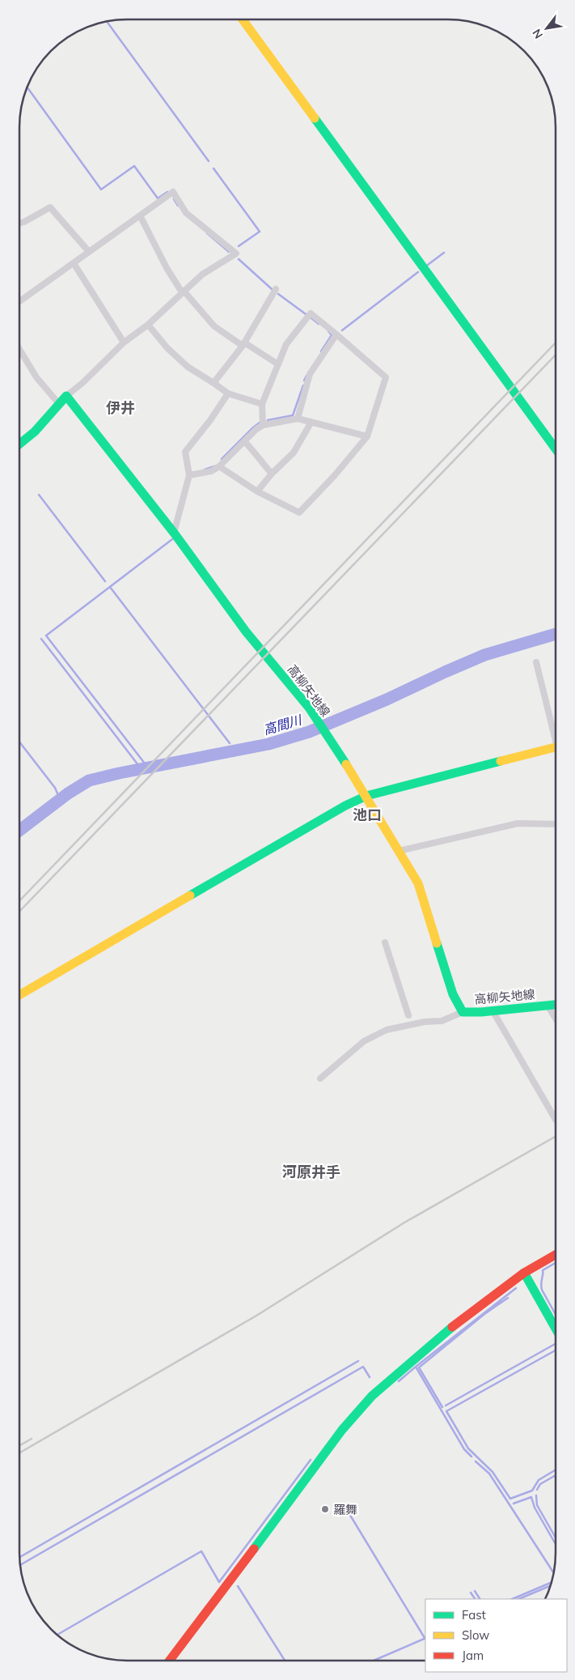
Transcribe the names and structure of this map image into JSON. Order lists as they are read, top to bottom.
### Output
{
  "streets": {
    "main road": ["高柳矢地線"]
  },
  "districts": ["伊井", "池口", "河原井手"],
  "water": ["高間川"],
  "places": ["羅舞"],
  "legend": ["Fast", "Slow", "Jam"],
  "north": "bottom left"
}
